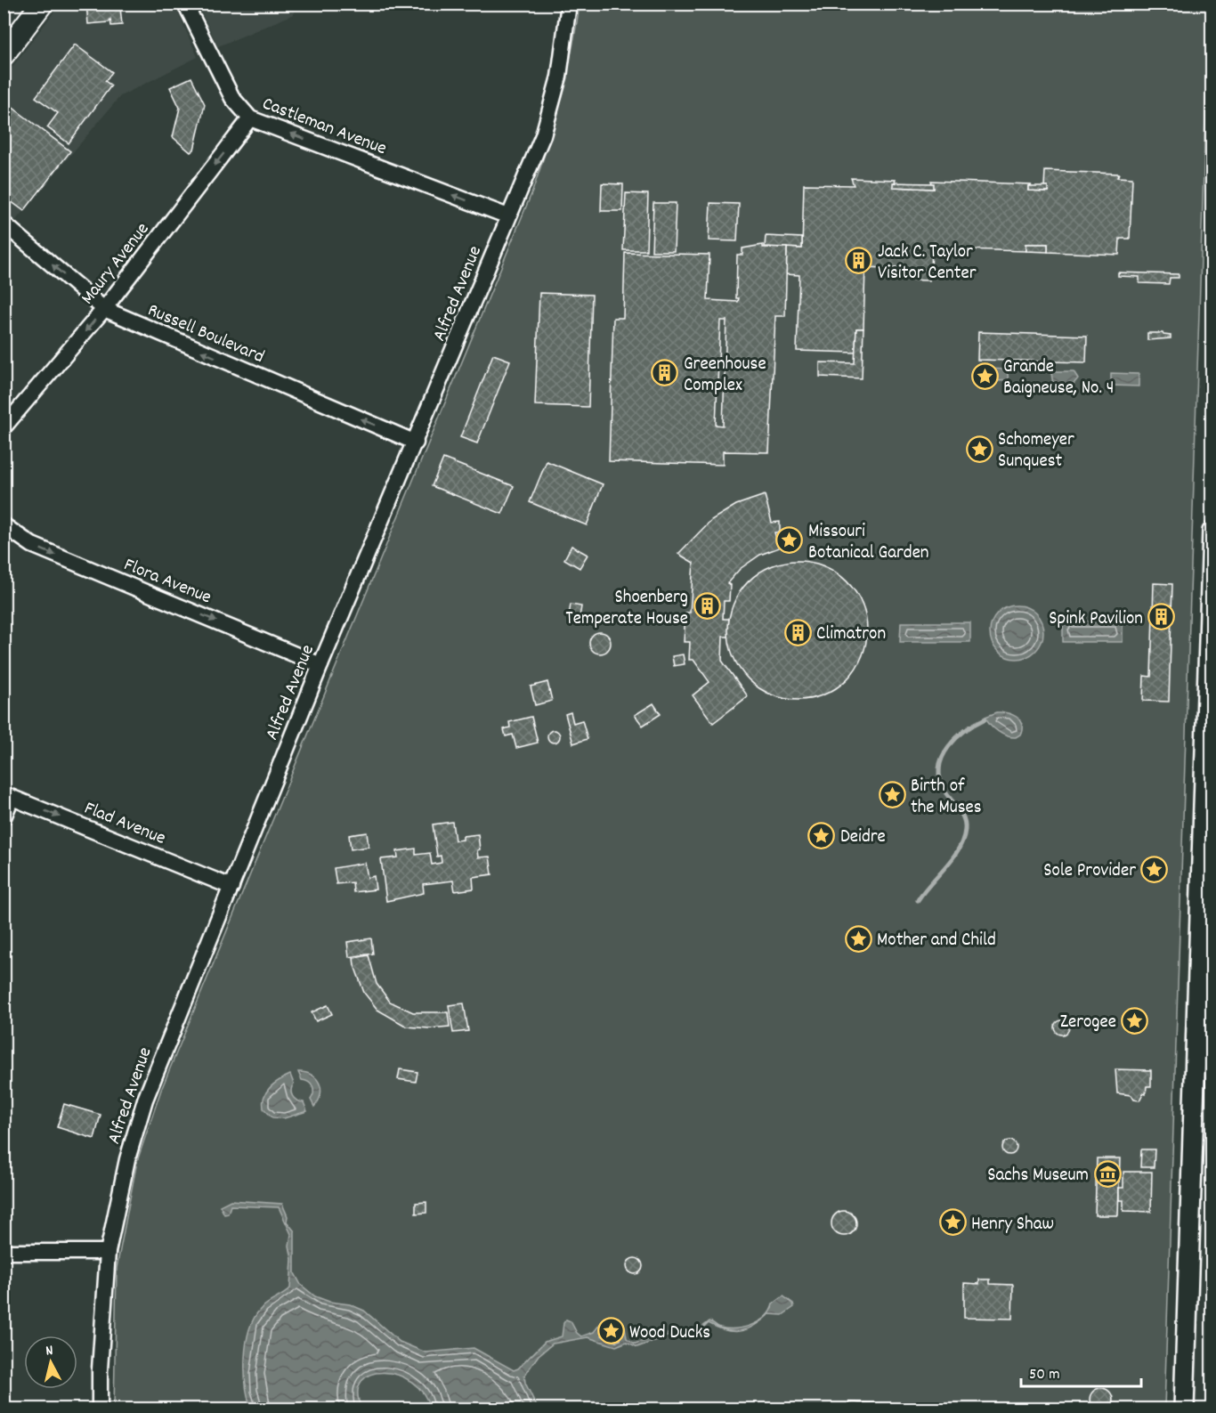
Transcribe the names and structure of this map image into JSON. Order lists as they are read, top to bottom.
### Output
{
  "streets": {
    "street": [
      "Castleman Avenue",
      "Maury Avenue",
      "Alfred Avenue",
      "Russell Boulevard",
      "Flora Avenue",
      "Flad Avenue"
    ]
  },
  "crossings": [
    ["Castleman Avenue", "Maury Avenue"],
    ["Castleman Avenue", "Alfred Avenue"],
    ["Maury Avenue", "Russell Boulevard"],
    ["Alfred Avenue", "Russell Boulevard"],
    ["Alfred Avenue", "Flora Avenue"],
    ["Alfred Avenue", "Flad Avenue"]
  ],
  "one_way": [
    "Castleman Avenue",
    "Maury Avenue",
    "Russell Boulevard",
    "Flora Avenue",
    "Flad Avenue"
  ],
  "places": {
    "building": [
      "Jack C. Taylor Visitor Center",
      "Greenhouse Complex",
      "Shoenberg Temperate House",
      "Spink Pavilion",
      "Climatron"
    ],
    "place": [
      "Grande Baigneuse, No. 4",
      "Schomeyer Sunquest",
      "Missouri Botanical Garden",
      "Birth of the Muses",
      "Deidre",
      "Sole Provider",
      "Mother and Child",
      "Zerogee",
      "Henry Shaw",
      "Wood Ducks"
    ],
    "museum": ["Sachs Museum"]
  },
  "scale_bar": "50 m",
  "north": "top"
}
